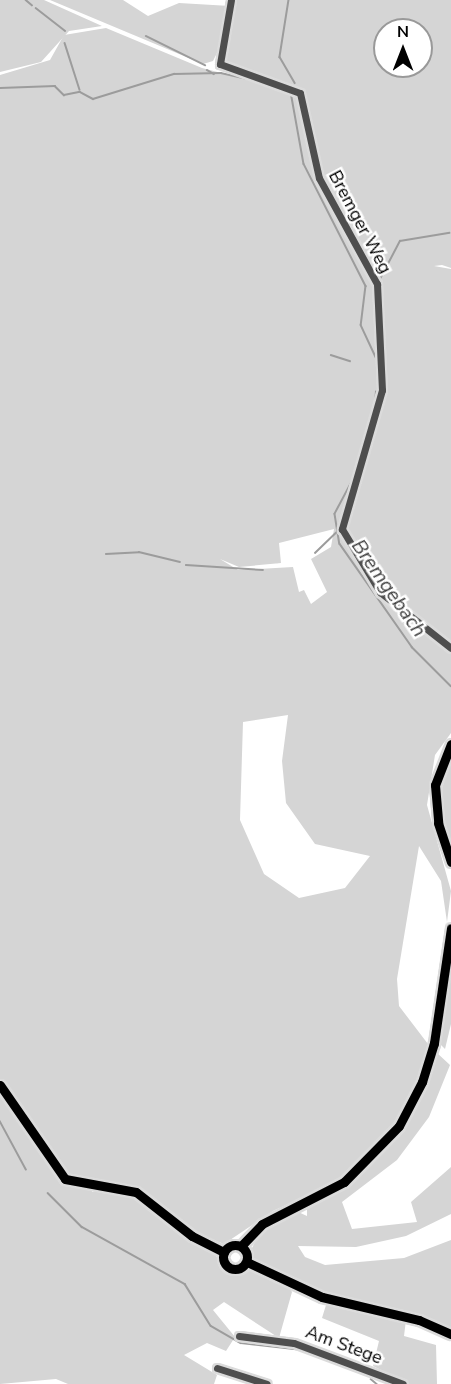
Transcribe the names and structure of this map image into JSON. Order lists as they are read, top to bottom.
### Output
{
  "streets": {
    "street": ["Bremger Weg", "Am Stege"]
  },
  "water": ["Bremgebach"],
  "north": "top"
}
